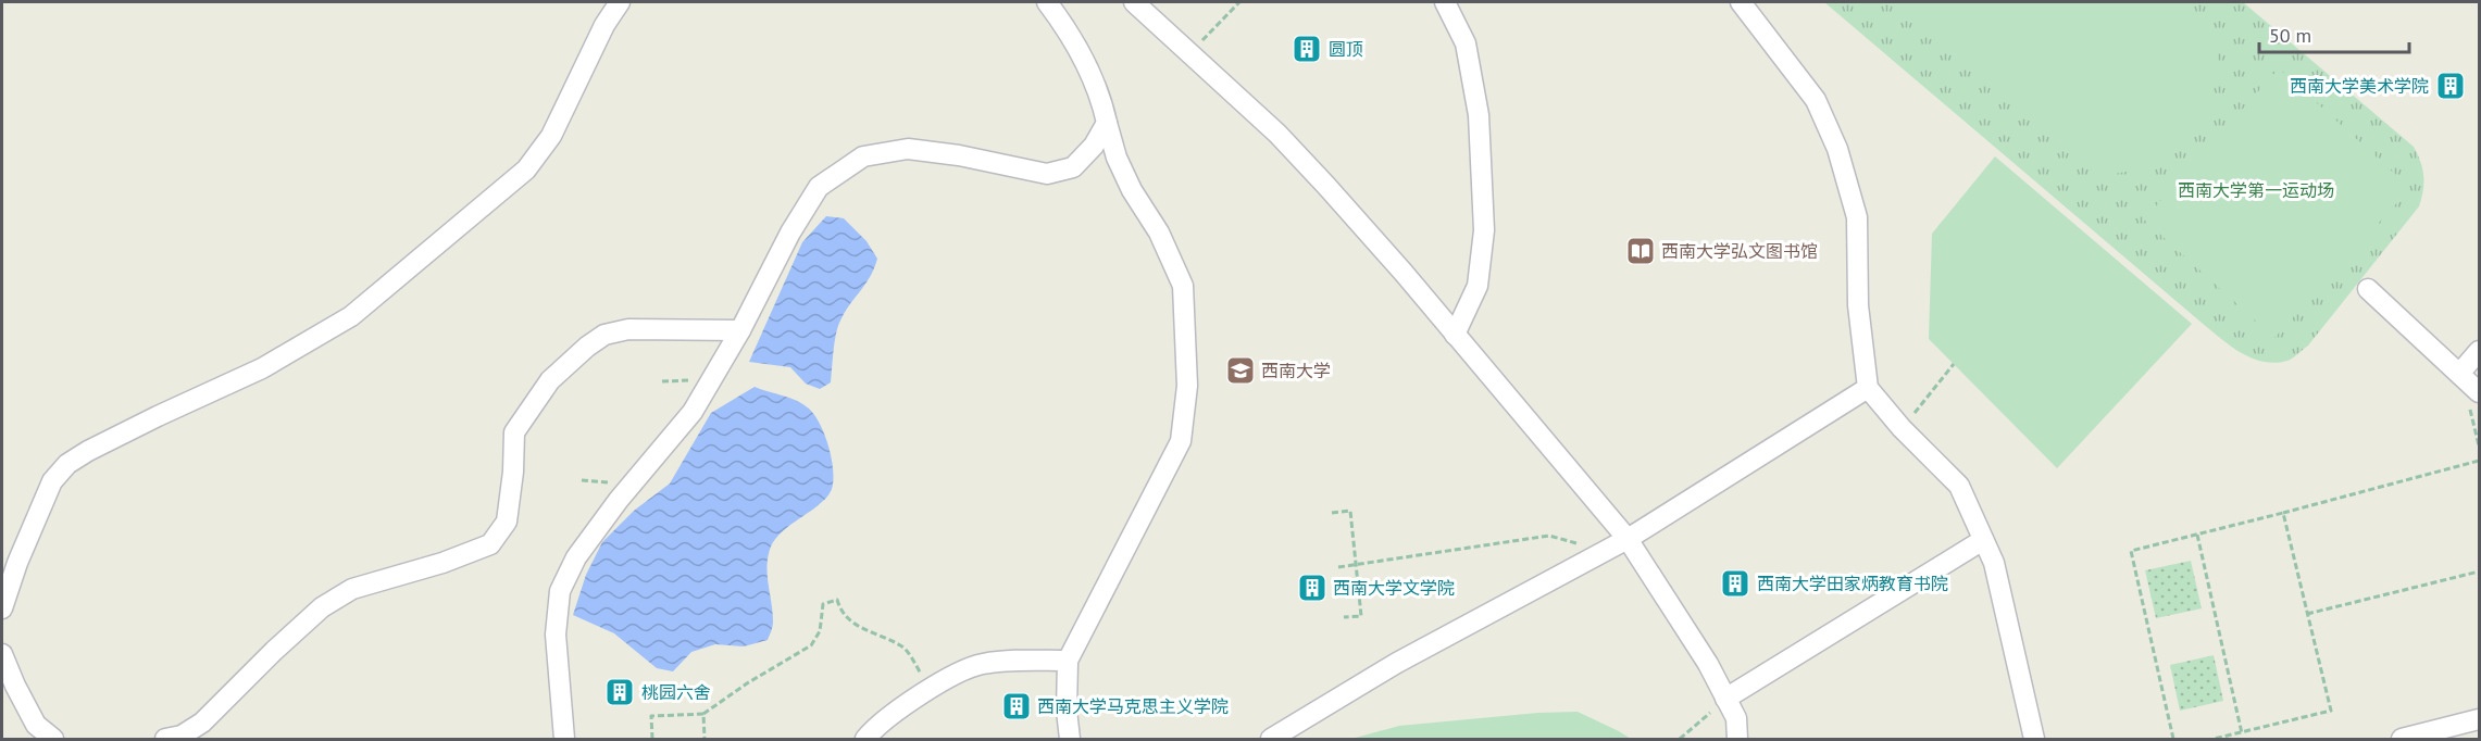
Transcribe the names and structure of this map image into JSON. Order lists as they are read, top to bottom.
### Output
{
  "parks": ["西南大学第一运动场"],
  "places": {
    "building": [
      "圆顶",
      "西南大学美术学院",
      "西南大学田家炳教育书院",
      "西南大学文学院",
      "桃园六舍",
      "西南大学马克思主义学院"
    ],
    "library": ["西南大学弘文图书馆"],
    "school or university": ["西南大学"]
  },
  "scale_bar": "50 m"
}
